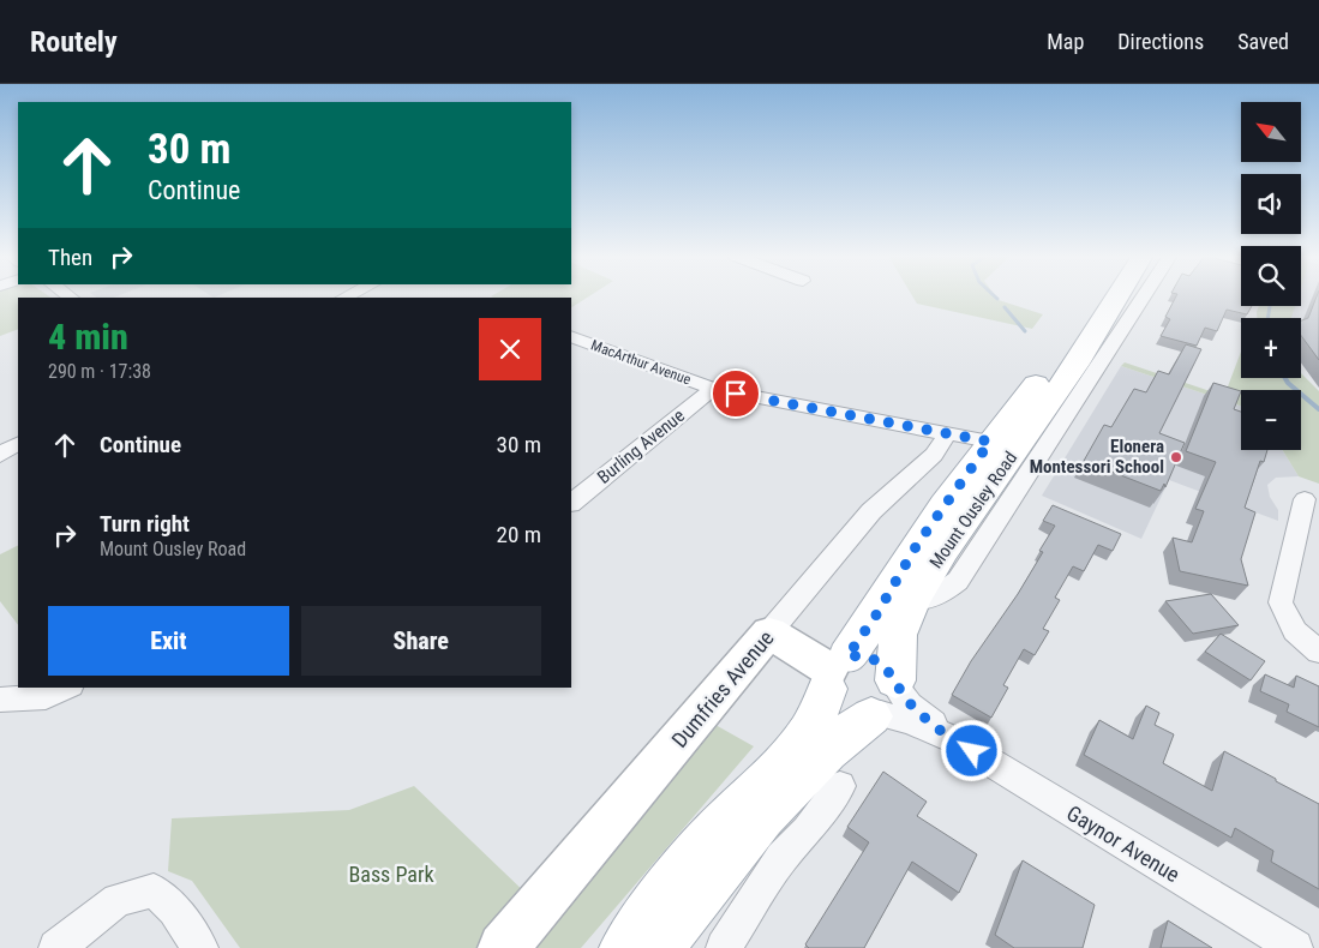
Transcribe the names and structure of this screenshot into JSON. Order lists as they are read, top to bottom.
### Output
{
  "streets": {
    "main road": ["Mount Ousley Road"],
    "street": [
      "MacArthur Avenue",
      "Burling Avenue",
      "Dumfries Avenue",
      "Gaynor Avenue"
    ]
  },
  "crossings": [
    ["MacArthur Avenue", "Burling Avenue"],
    ["MacArthur Avenue", "Mount Ousley Road"],
    ["MacArthur Avenue", "Dumfries Avenue"],
    ["Mount Ousley Road", "Gaynor Avenue"]
  ],
  "parks": ["Bass Park"],
  "places": ["Elonera Montessori School"],
  "north": "top left",
  "page": {
    "header": "Routely",
    "nav": ["Map", "Directions", "Saved"],
    "map_buttons": ["+", "−"],
    "turn": ["30 m", "Continue"],
    "then": "Then",
    "heading": ["4 min", "290 m · 17:38"],
    "list": [
      {
        "name": "Continue",
        "value": "30 m"
      },
      {
        "name": "Turn right",
        "note": "Mount Ousley Road",
        "value": "20 m"
      }
    ],
    "buttons": ["Exit", "Share"]
  }
}
